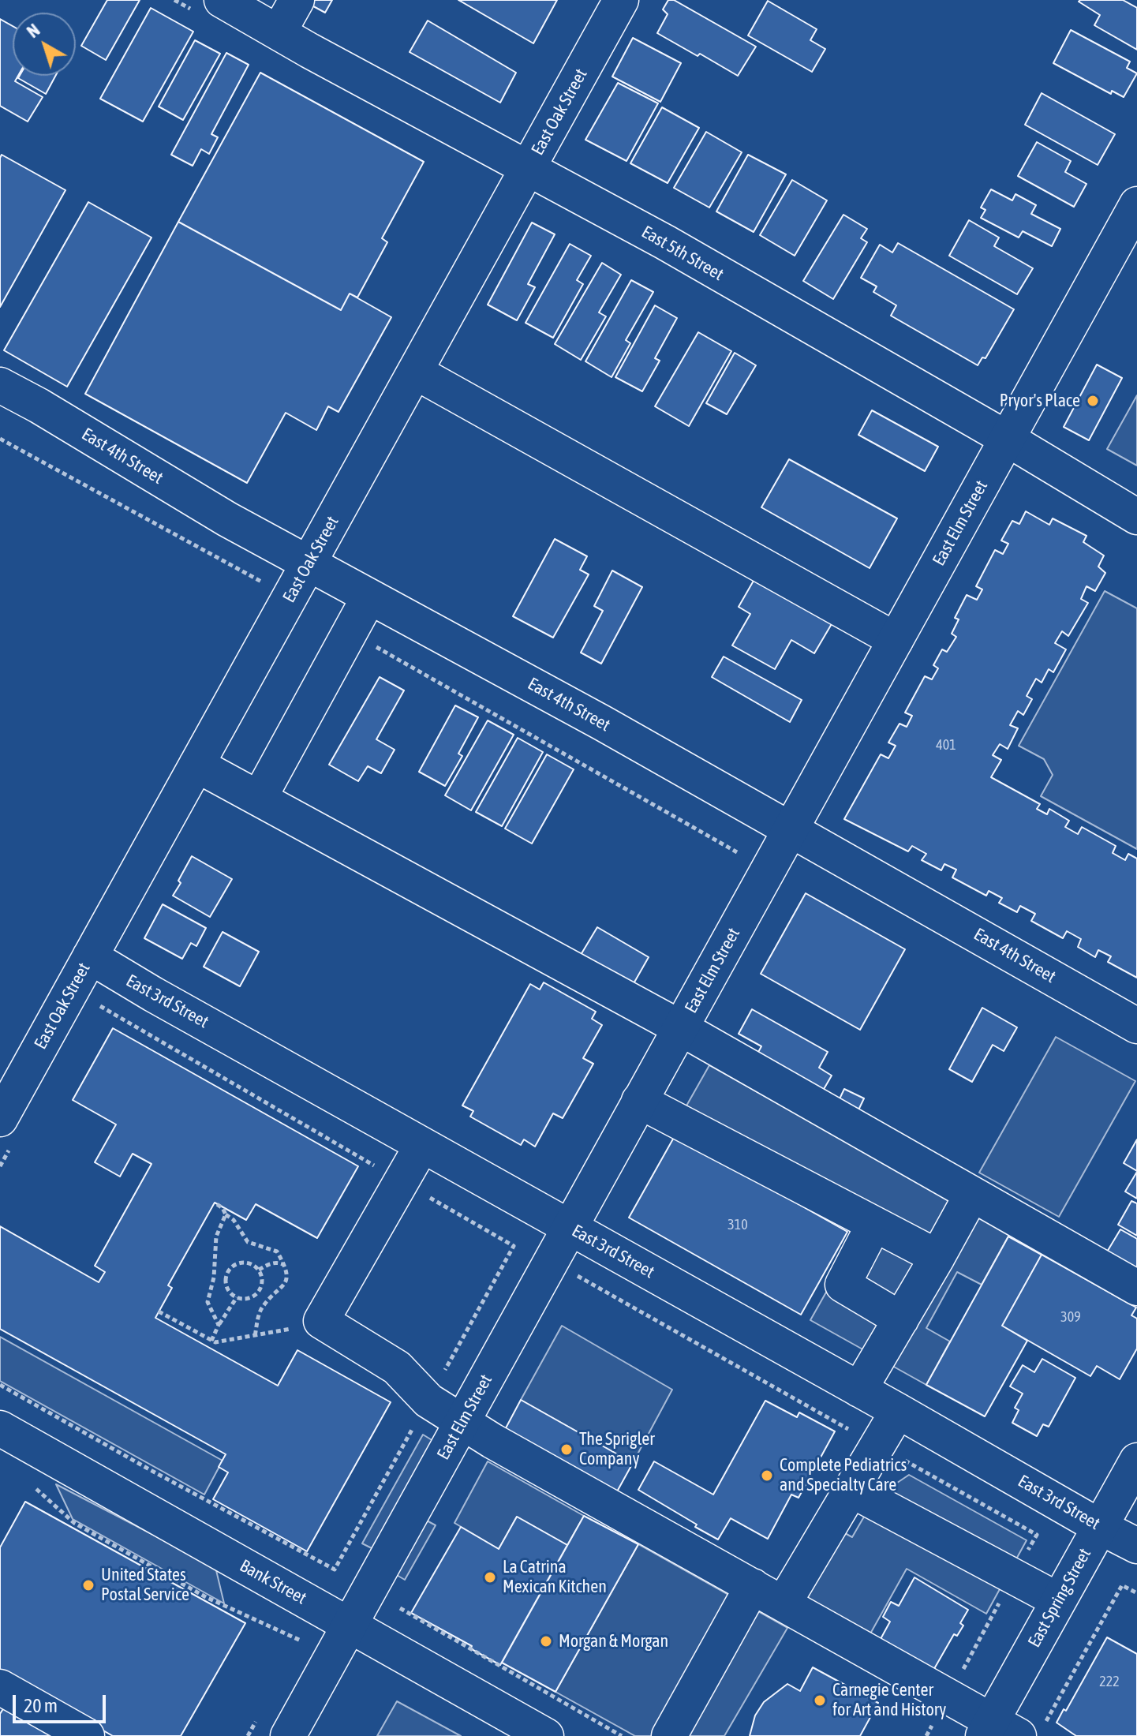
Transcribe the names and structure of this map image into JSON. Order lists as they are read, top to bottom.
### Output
{
  "streets": {
    "street": [
      "East Oak Street",
      "East 5th Street",
      "East 4th Street",
      "East Elm Street",
      "East 3rd Street",
      "Bank Street",
      "East Spring Street"
    ]
  },
  "crossings": [
    ["East Oak Street", "East 5th Street"],
    ["East Oak Street", "East 4th Street"],
    ["East Oak Street", "East 3rd Street"],
    ["East 5th Street", "East Elm Street"],
    ["East 4th Street", "East Elm Street"],
    ["East Elm Street", "East 3rd Street"],
    ["East Elm Street", "Bank Street"],
    ["East 3rd Street", "East Spring Street"]
  ],
  "places": [
    "Pryor's Place",
    "The Sprigler Company",
    "Complete Pediatrics and Specialty Care",
    "La Catrina Mexican Kitchen",
    "United States Postal Service",
    "Morgan & Morgan",
    "Carnegie Center for Art and History"
  ],
  "house_numbers": [
    "401",
    "310",
    "309",
    "222"
  ],
  "scale_bar": "20 m",
  "north": "top left"
}
